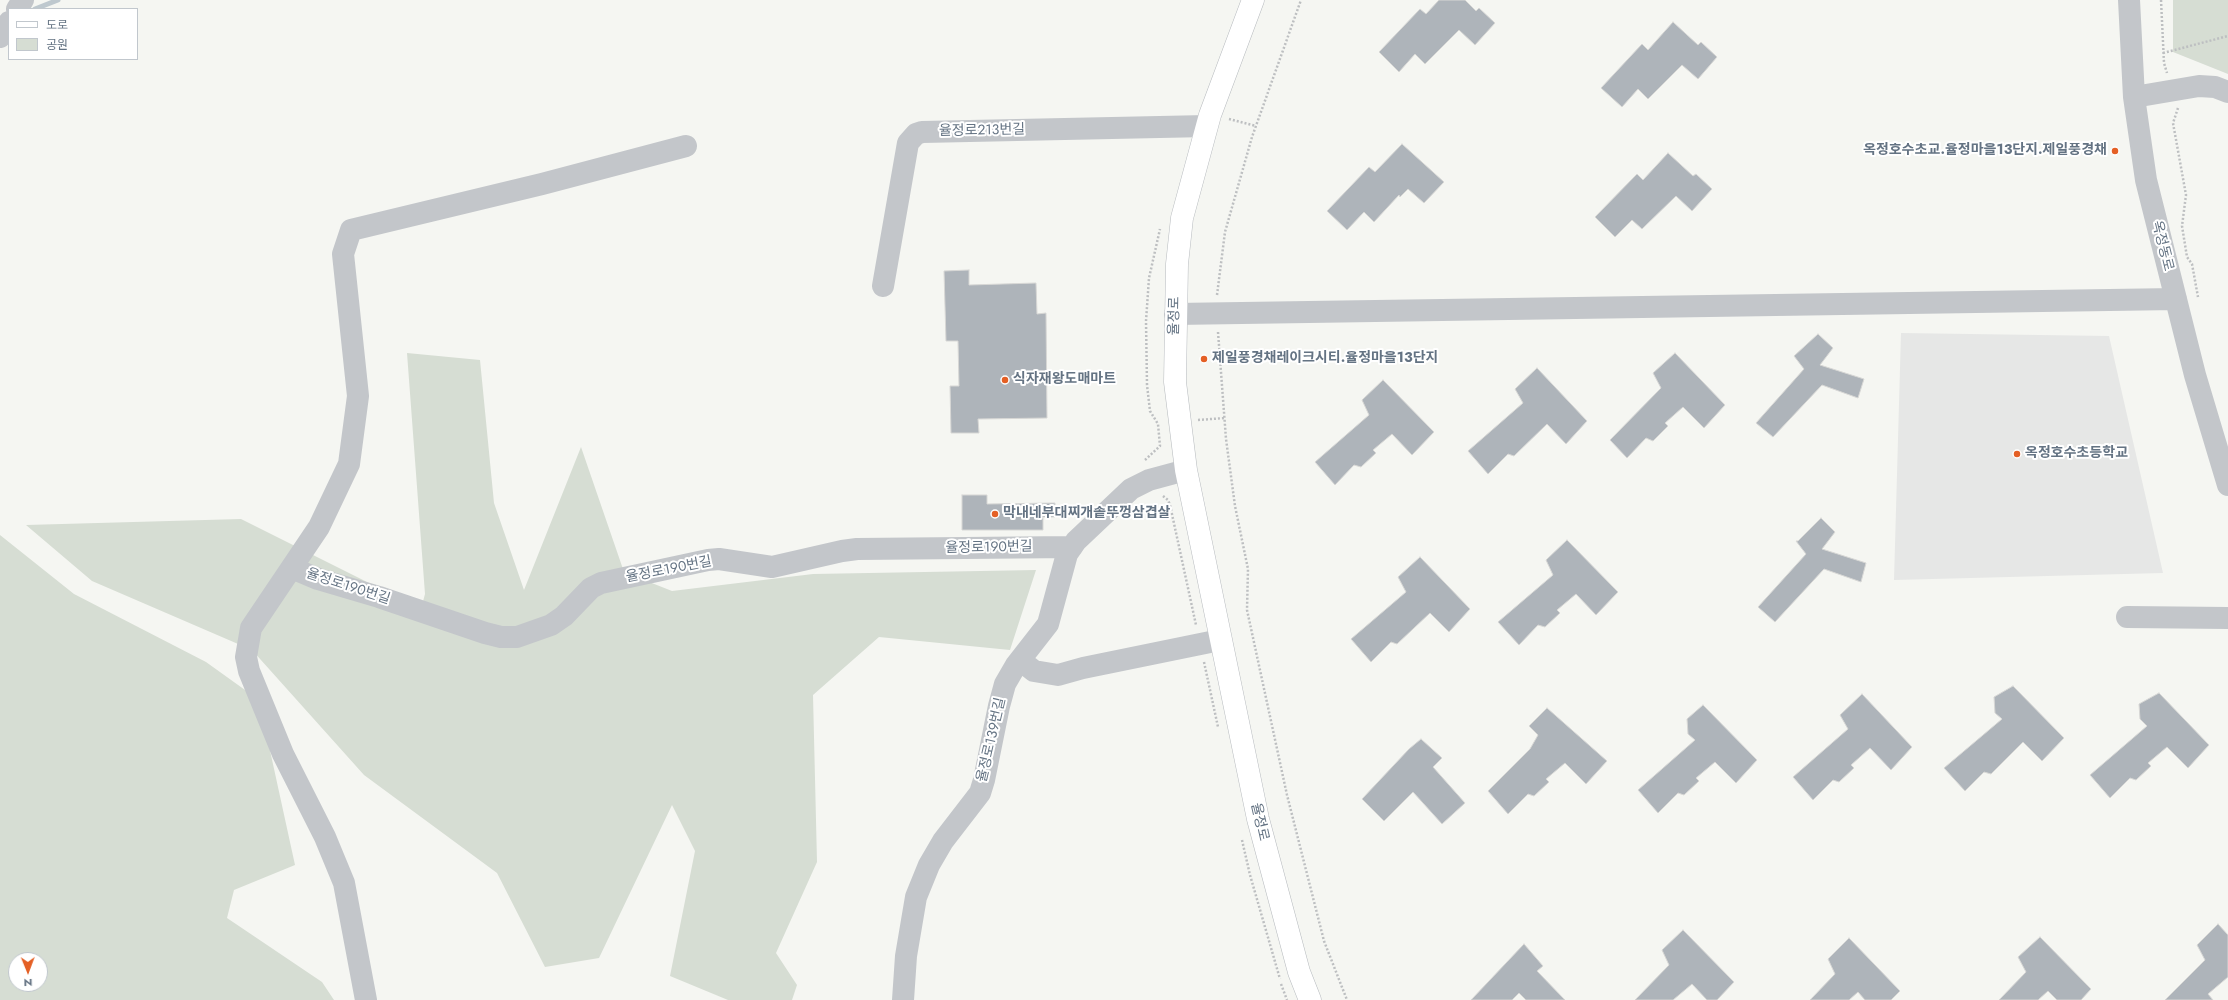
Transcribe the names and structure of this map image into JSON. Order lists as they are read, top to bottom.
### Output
{
  "streets": {
    "main road": ["율정로"],
    "street": [
      "율정로213번길",
      "옥정동로",
      "율정로190번길",
      "율정로139번길"
    ]
  },
  "crossings": [
    ["율정로213번길", "율정로"],
    ["율정로", "율정로139번길"],
    ["율정로190번길", "율정로139번길"]
  ],
  "places": [
    "옥정호수초교.율정마을13단지.제일풍경채",
    "제일풍경채레이크시티.율정마을13단지",
    "식자재왕도매마트",
    "옥정호수초등학교",
    "막내네부대찌개솥뚜껑삼겹살"
  ],
  "legend": ["도로", "공원"],
  "north": "bottom"
}
